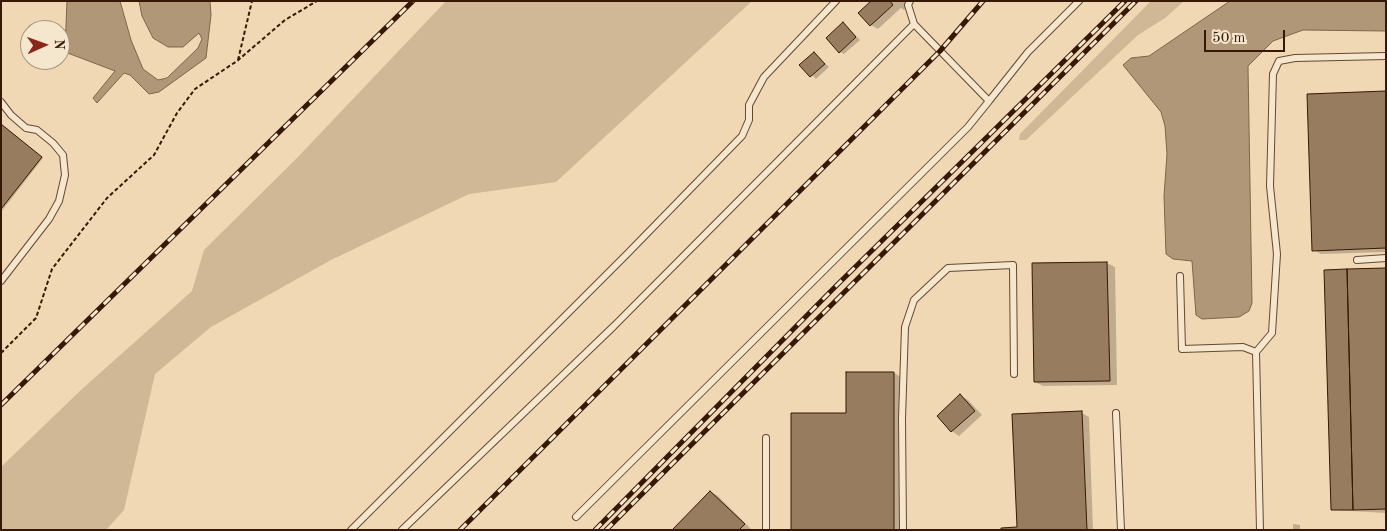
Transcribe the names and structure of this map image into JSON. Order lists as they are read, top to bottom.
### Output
{
  "scale_bar": "50 m",
  "north": "right"
}
